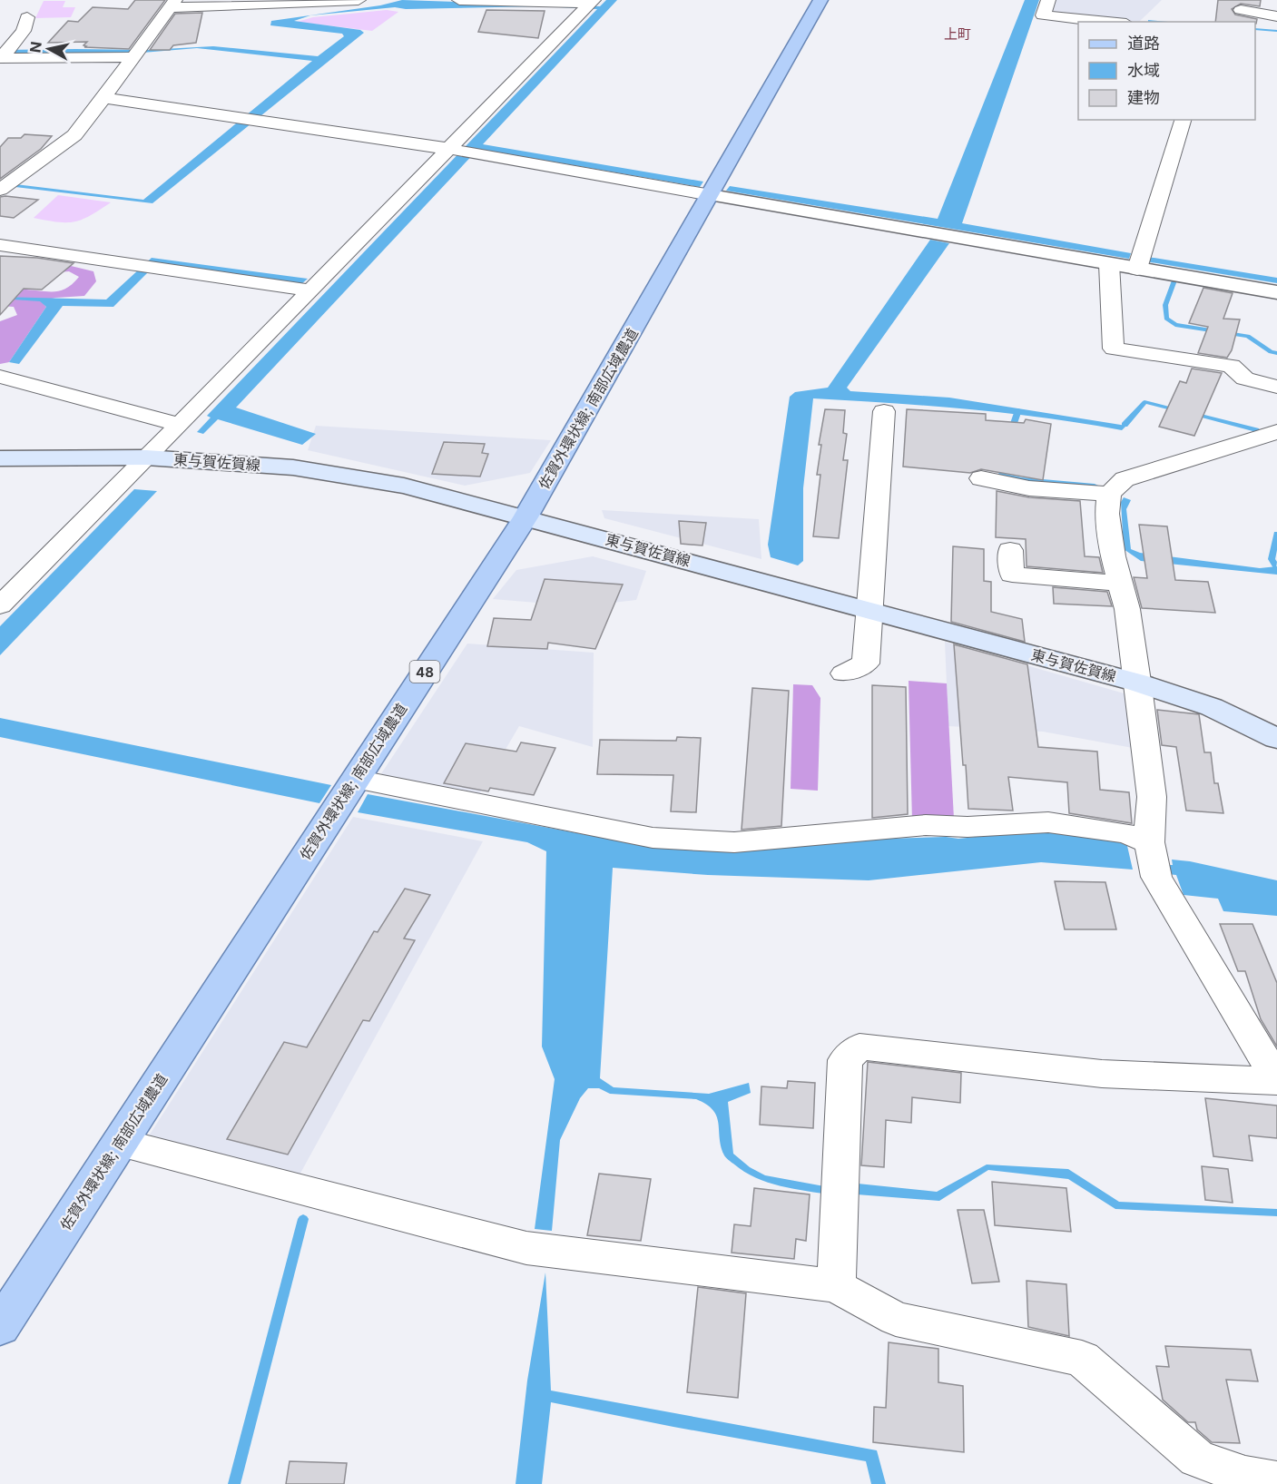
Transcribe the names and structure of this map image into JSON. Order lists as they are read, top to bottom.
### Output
{
  "streets": {
    "main road": ["佐賀外環状線; 南部広域農道", "東与賀佐賀線", "48"]
  },
  "crossings": [
    ["佐賀外環状線; 南部広域農道", "東与賀佐賀線"]
  ],
  "districts": ["上町"],
  "legend": ["道路", "水域", "建物"],
  "north": "left"
}
